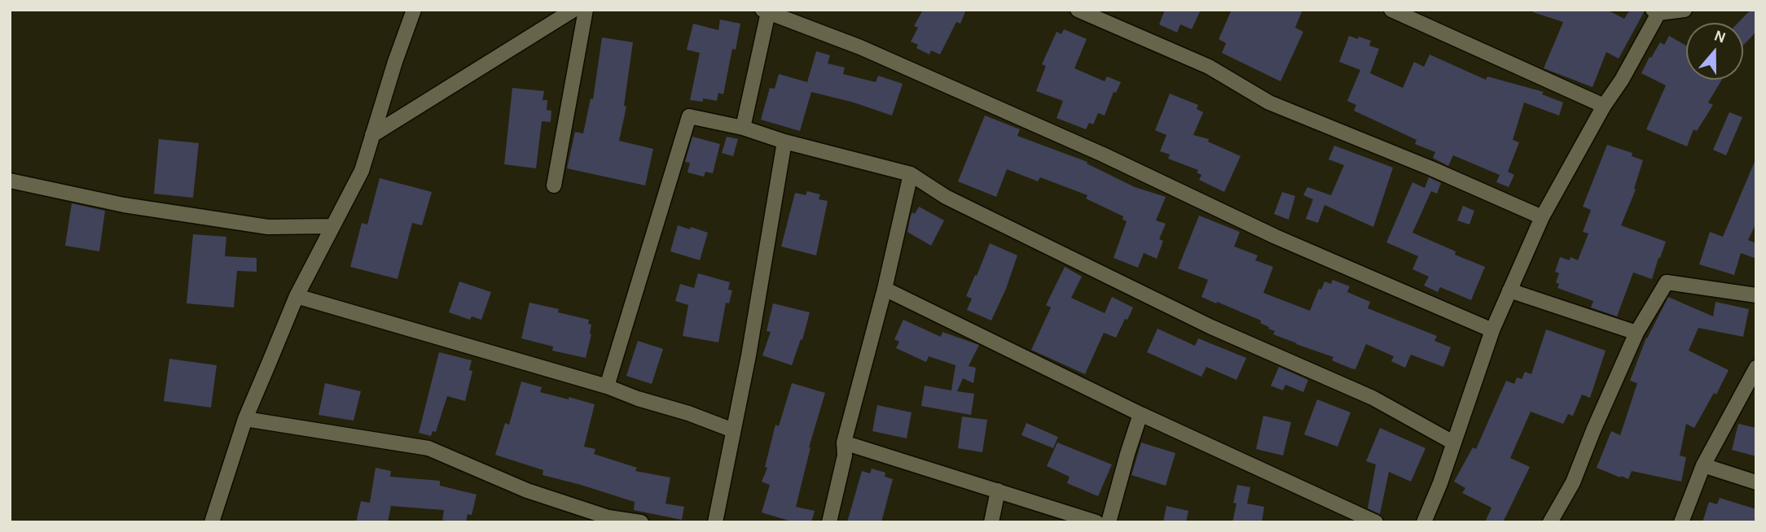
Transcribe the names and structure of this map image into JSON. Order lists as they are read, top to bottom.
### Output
{
  "north": "top"
}
